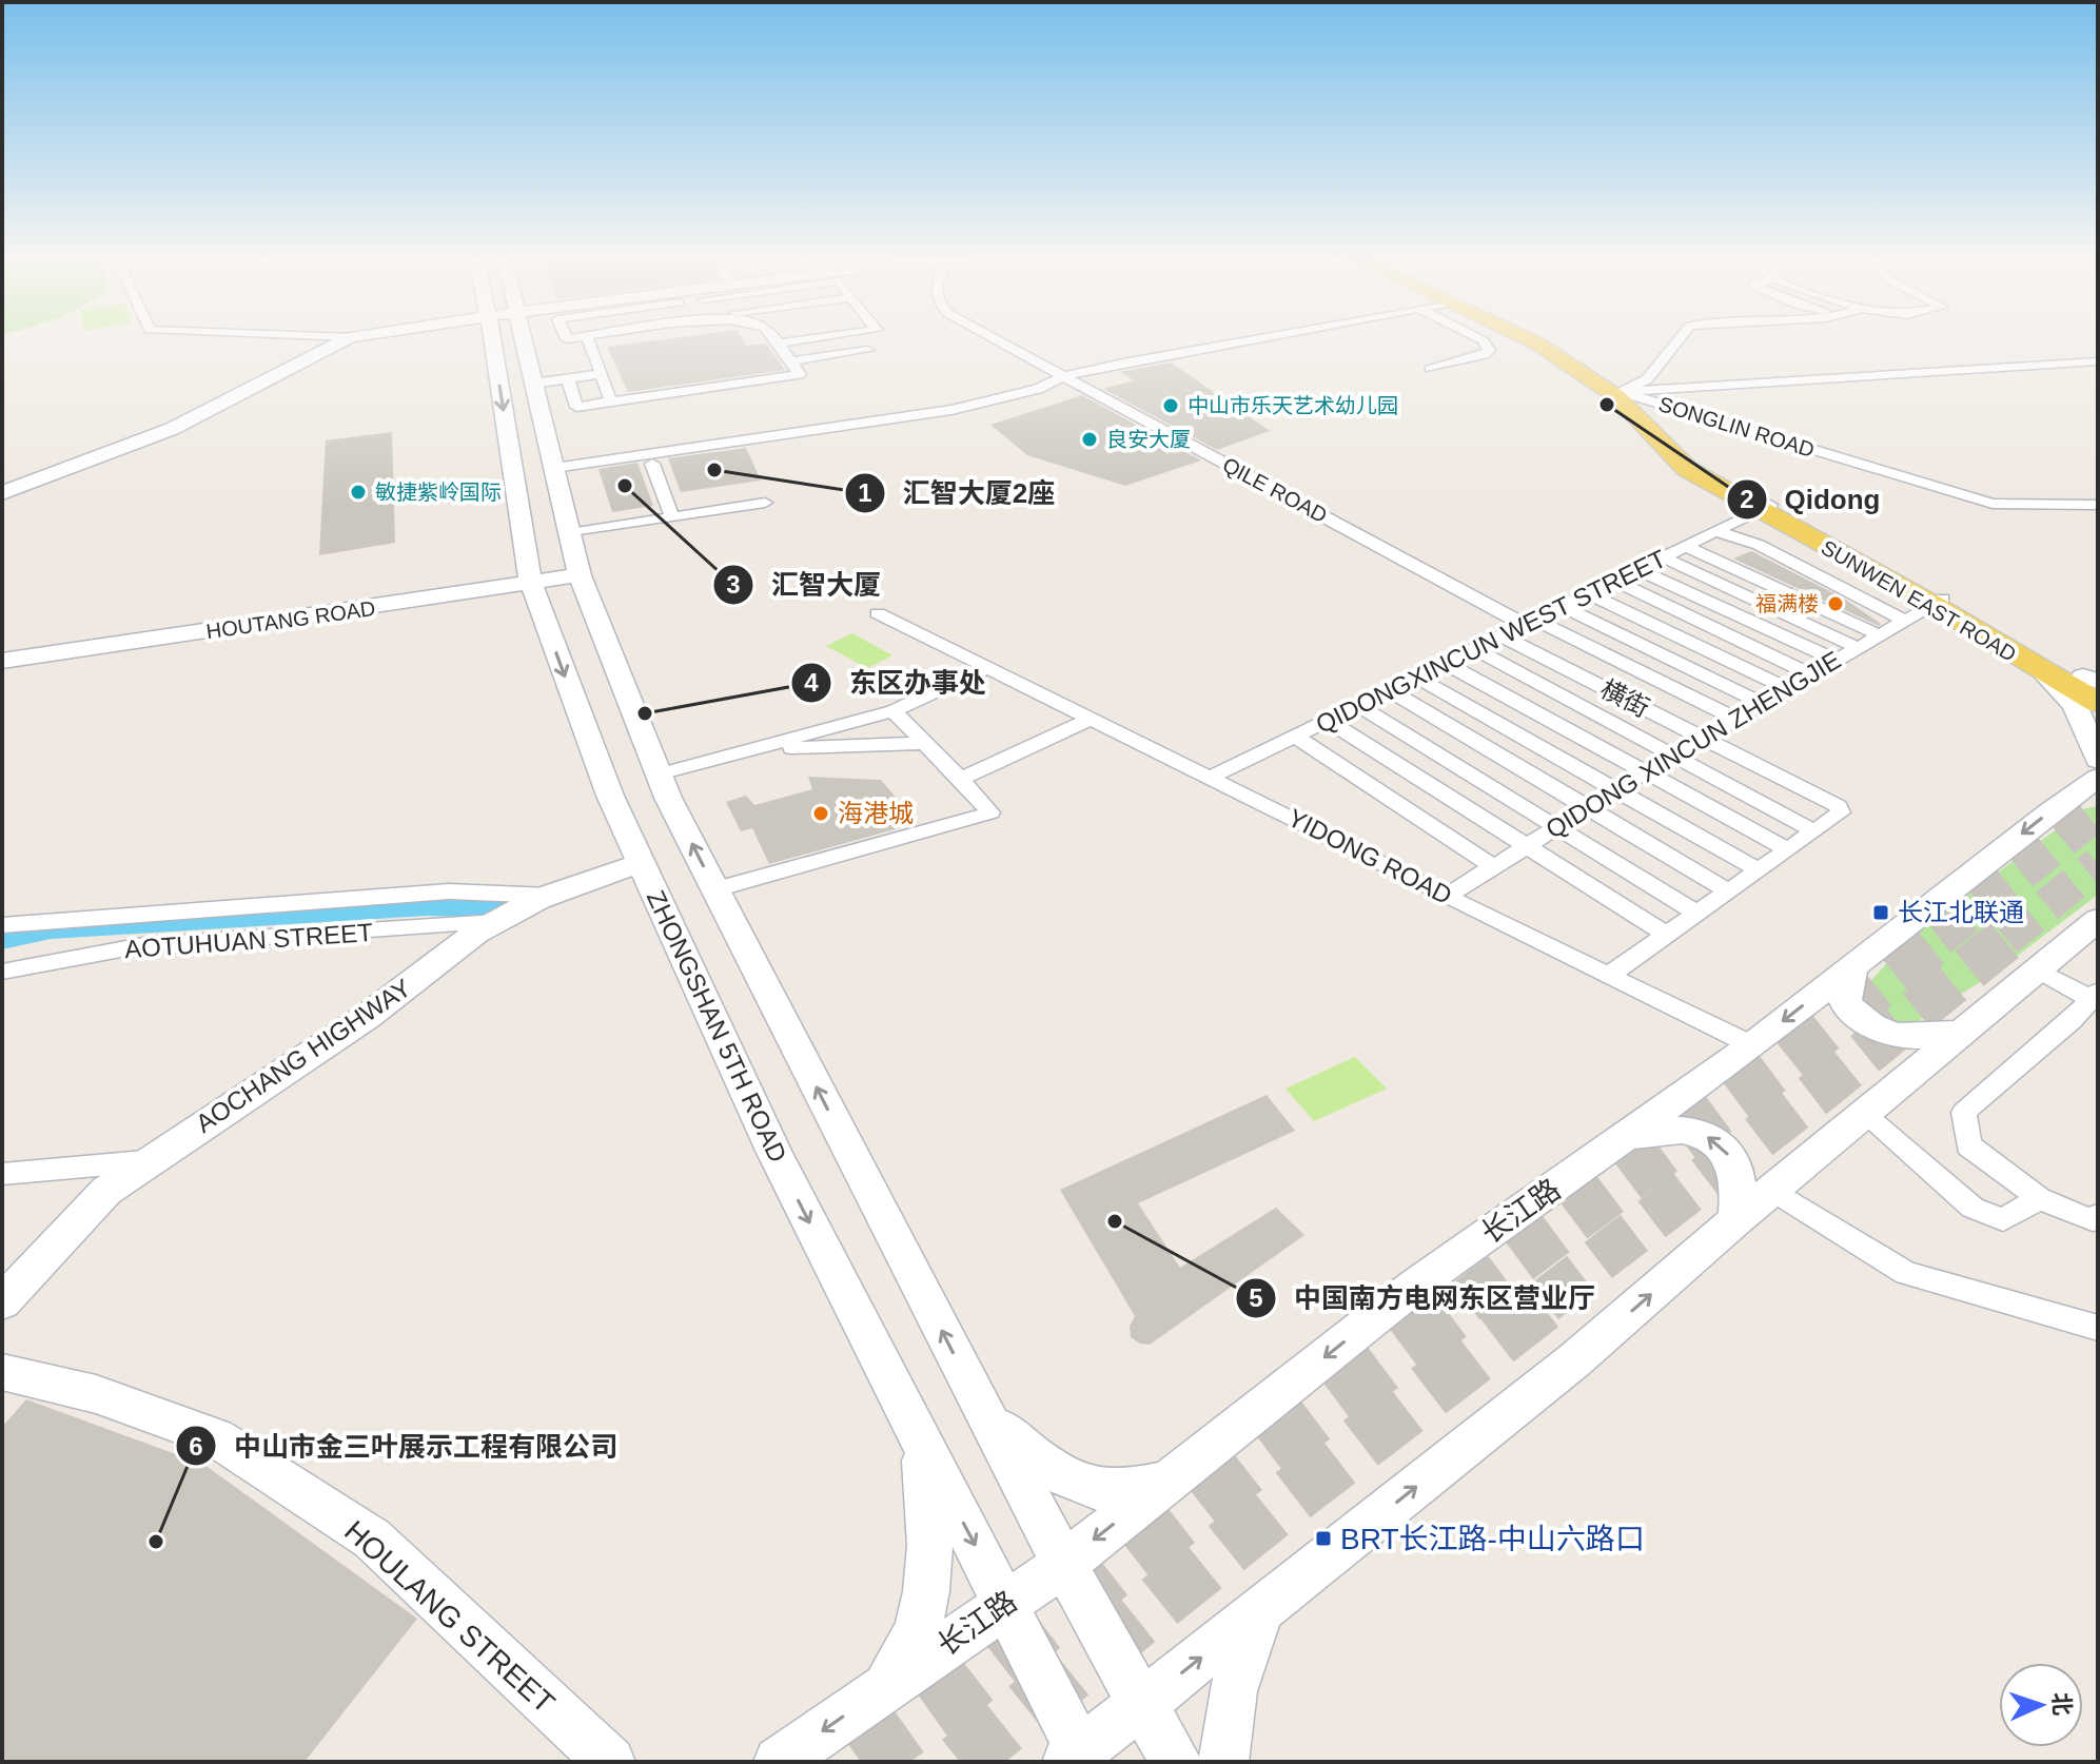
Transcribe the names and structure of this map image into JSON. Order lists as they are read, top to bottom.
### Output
{
  "streets": {
    "main road": [
      "SUNWEN EAST ROAD",
      "HOUTANG ROAD",
      "ZHONGSHAN 5TH ROAD",
      "AOCHANG HIGHWAY",
      "长江路",
      "HOULANG STREET"
    ],
    "street": [
      "SONGLIN ROAD",
      "QILE ROAD",
      "QIDONGXINCUN WEST STREET",
      "横街",
      "QIDONG XINCUN ZHENGJIE",
      "YIDONG ROAD",
      "AOTUHUAN STREET"
    ]
  },
  "crossings": [
    ["SONGLIN ROAD", "SUNWEN EAST ROAD"],
    ["QILE ROAD", "QIDONGXINCUN WEST STREET"],
    ["QILE ROAD", "QIDONG XINCUN ZHENGJIE"],
    ["SUNWEN EAST ROAD", "QIDONGXINCUN WEST STREET"],
    ["SUNWEN EAST ROAD", "QIDONG XINCUN ZHENGJIE"],
    ["HOUTANG ROAD", "ZHONGSHAN 5TH ROAD"],
    ["QIDONGXINCUN WEST STREET", "横街"],
    ["QIDONGXINCUN WEST STREET", "YIDONG ROAD"],
    ["横街", "QIDONG XINCUN ZHENGJIE"],
    ["QIDONG XINCUN ZHENGJIE", "YIDONG ROAD"],
    ["YIDONG ROAD", "长江路"],
    ["AOTUHUAN STREET", "AOCHANG HIGHWAY"],
    ["ZHONGSHAN 5TH ROAD", "AOCHANG HIGHWAY"],
    ["ZHONGSHAN 5TH ROAD", "长江路"]
  ],
  "places": {
    "other": [
      "Qidong",
      "中山市乐天艺术幼儿园",
      "良安大厦",
      "汇智大厦2座",
      "汇智大厦",
      "敏捷紫岭国际",
      "福满楼",
      "东区办事处",
      "海港城",
      "中国南方电网东区营业厅",
      "中山市金三叶展示工程有限公司"
    ],
    "transit": ["长江北联通", "BRT长江路-中山六路口"]
  },
  "north": "right"
}
